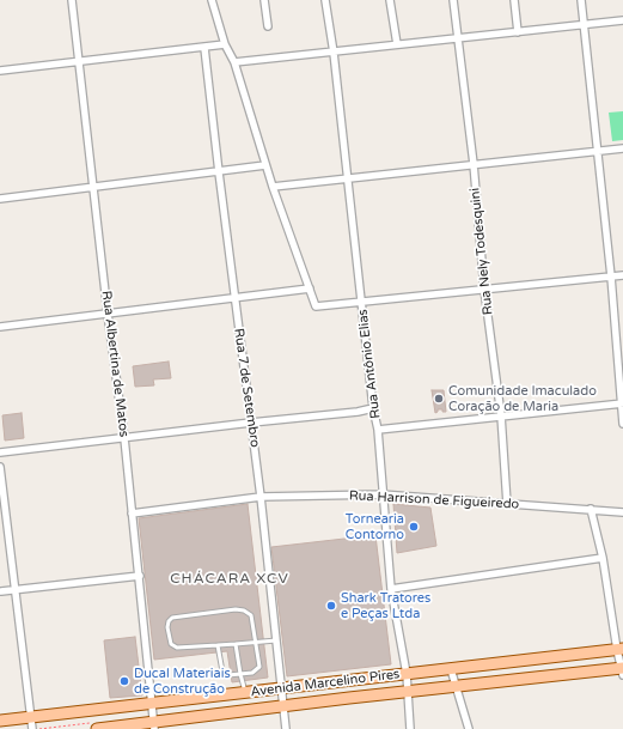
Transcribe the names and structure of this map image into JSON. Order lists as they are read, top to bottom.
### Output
{
  "streets": {
    "main road": ["Avenida Marcelino Pires"],
    "street": [
      "Rua Nely Todesquini",
      "Rua Albertina de Matos",
      "Rua Antônio Elias",
      "Rua 7 de Setembro",
      "Rua Harrison de Figueiredo"
    ]
  },
  "crossings": [
    ["Rua Nely Todesquini", "Rua Harrison de Figueiredo"],
    ["Rua Albertina de Matos", "Rua Harrison de Figueiredo"],
    ["Rua Albertina de Matos", "Avenida Marcelino Pires"],
    ["Rua Antônio Elias", "Rua Harrison de Figueiredo"],
    ["Rua Antônio Elias", "Avenida Marcelino Pires"],
    ["Rua 7 de Setembro", "Rua Harrison de Figueiredo"],
    ["Rua 7 de Setembro", "Avenida Marcelino Pires"]
  ],
  "districts": ["CHÁCARA XCV"],
  "places": [
    "Comunidade Imaculado Coração de Maria",
    "Tornearia Contorno",
    "Shark Tratores e Peças Ltda",
    "Ducal Materiais de Construção"
  ]
}
